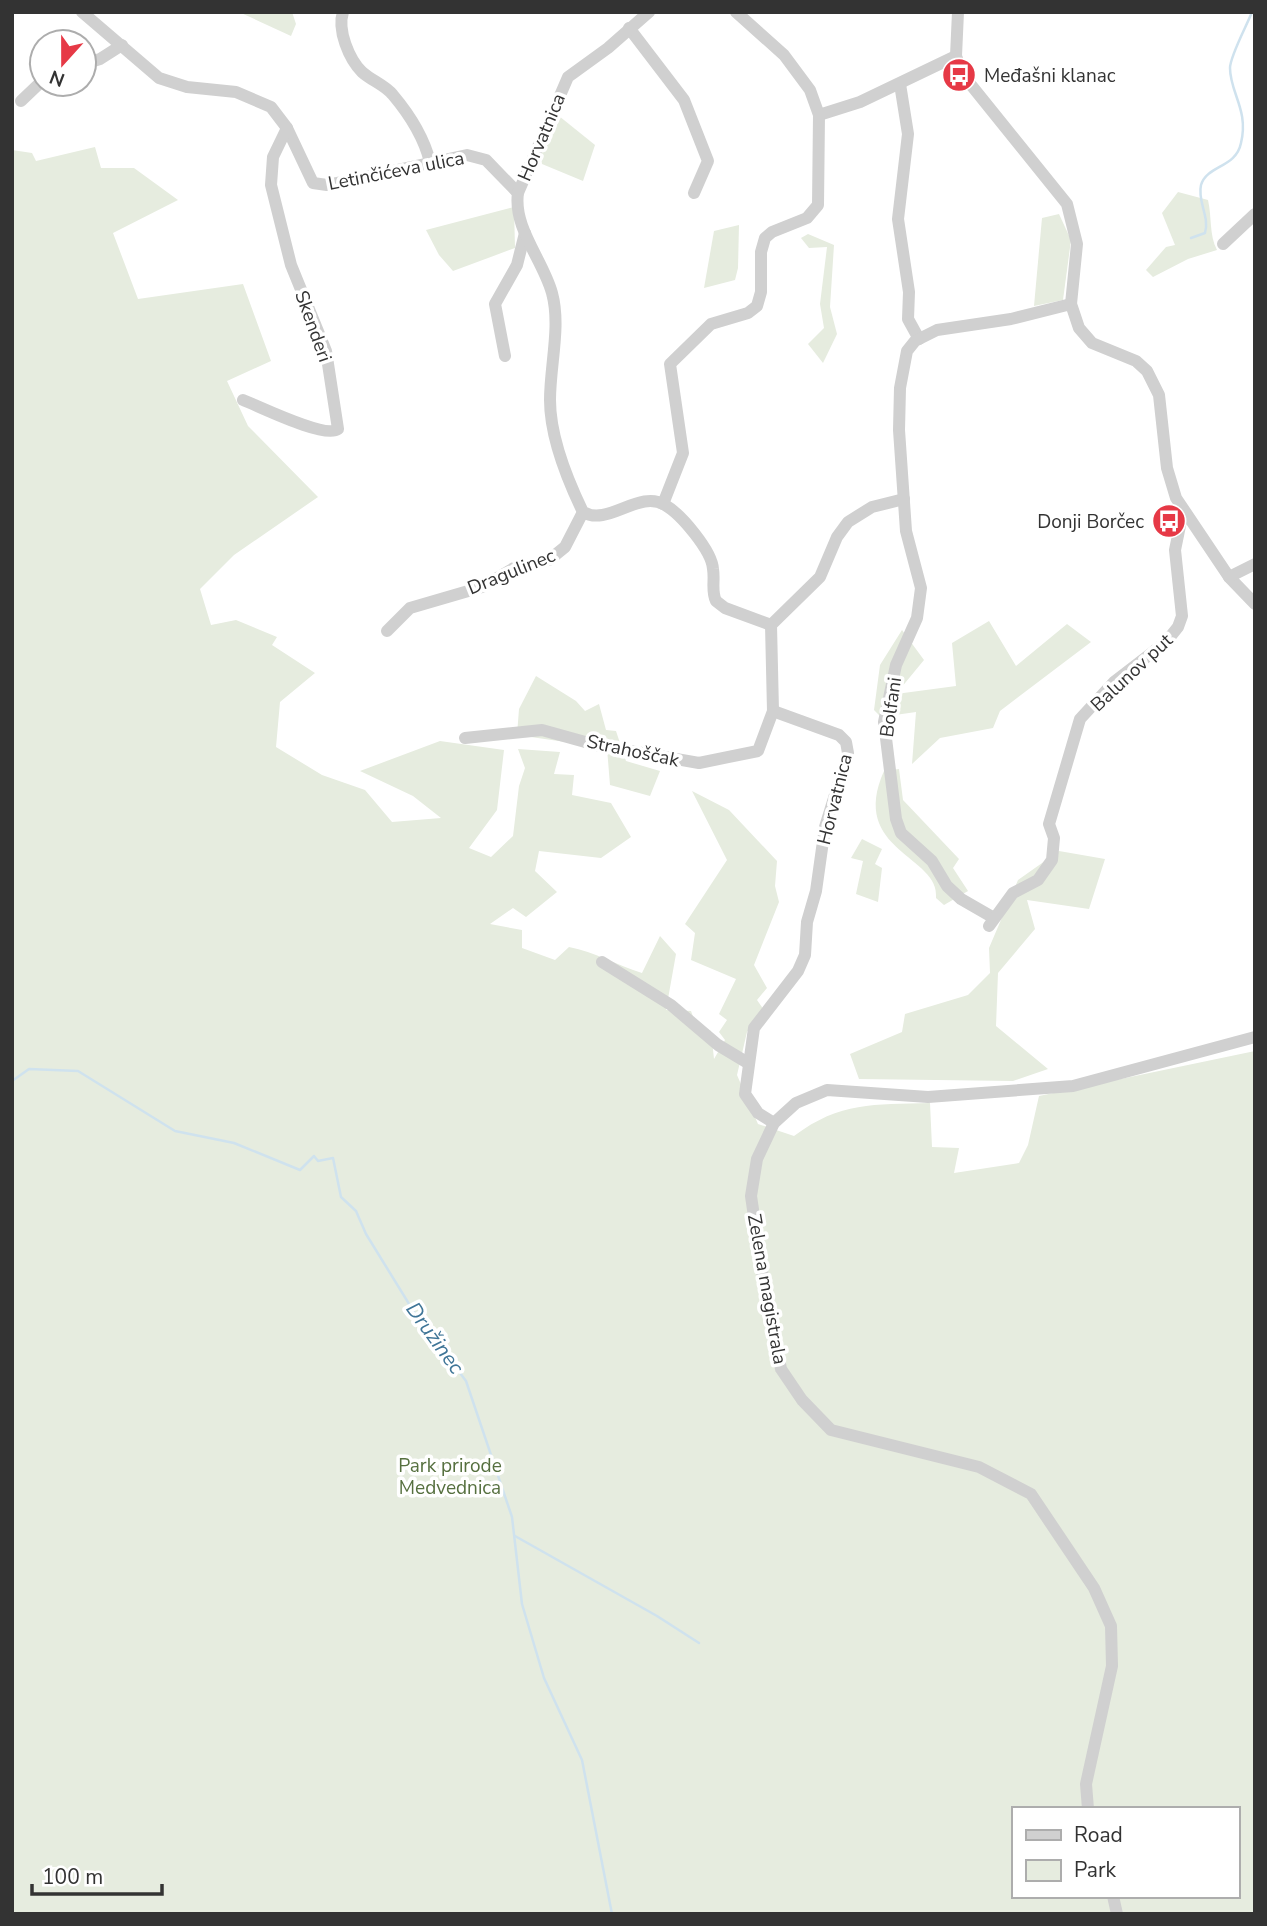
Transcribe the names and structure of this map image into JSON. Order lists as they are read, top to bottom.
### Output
{
  "streets": {
    "street": [
      "Horvatnica",
      "Letinčićeva ulica",
      "Skenderi",
      "Dragulinec",
      "Balunov put",
      "Bolfani",
      "Strahoščak",
      "Zelena magistrala"
    ]
  },
  "crossings": [
    ["Horvatnica", "Letinčićeva ulica"],
    ["Horvatnica", "Dragulinec"],
    ["Horvatnica", "Strahoščak"],
    ["Horvatnica", "Zelena magistrala"],
    ["Letinčićeva ulica", "Skenderi"],
    ["Balunov put", "Bolfani"]
  ],
  "water": ["Družinec"],
  "parks": ["Park prirode Medvednica"],
  "places": {
    "bus stop": ["Međašni klanac", "Donji Borčec"]
  },
  "legend": ["Road", "Park"],
  "scale_bar": "100 m",
  "north": "bottom"
}
